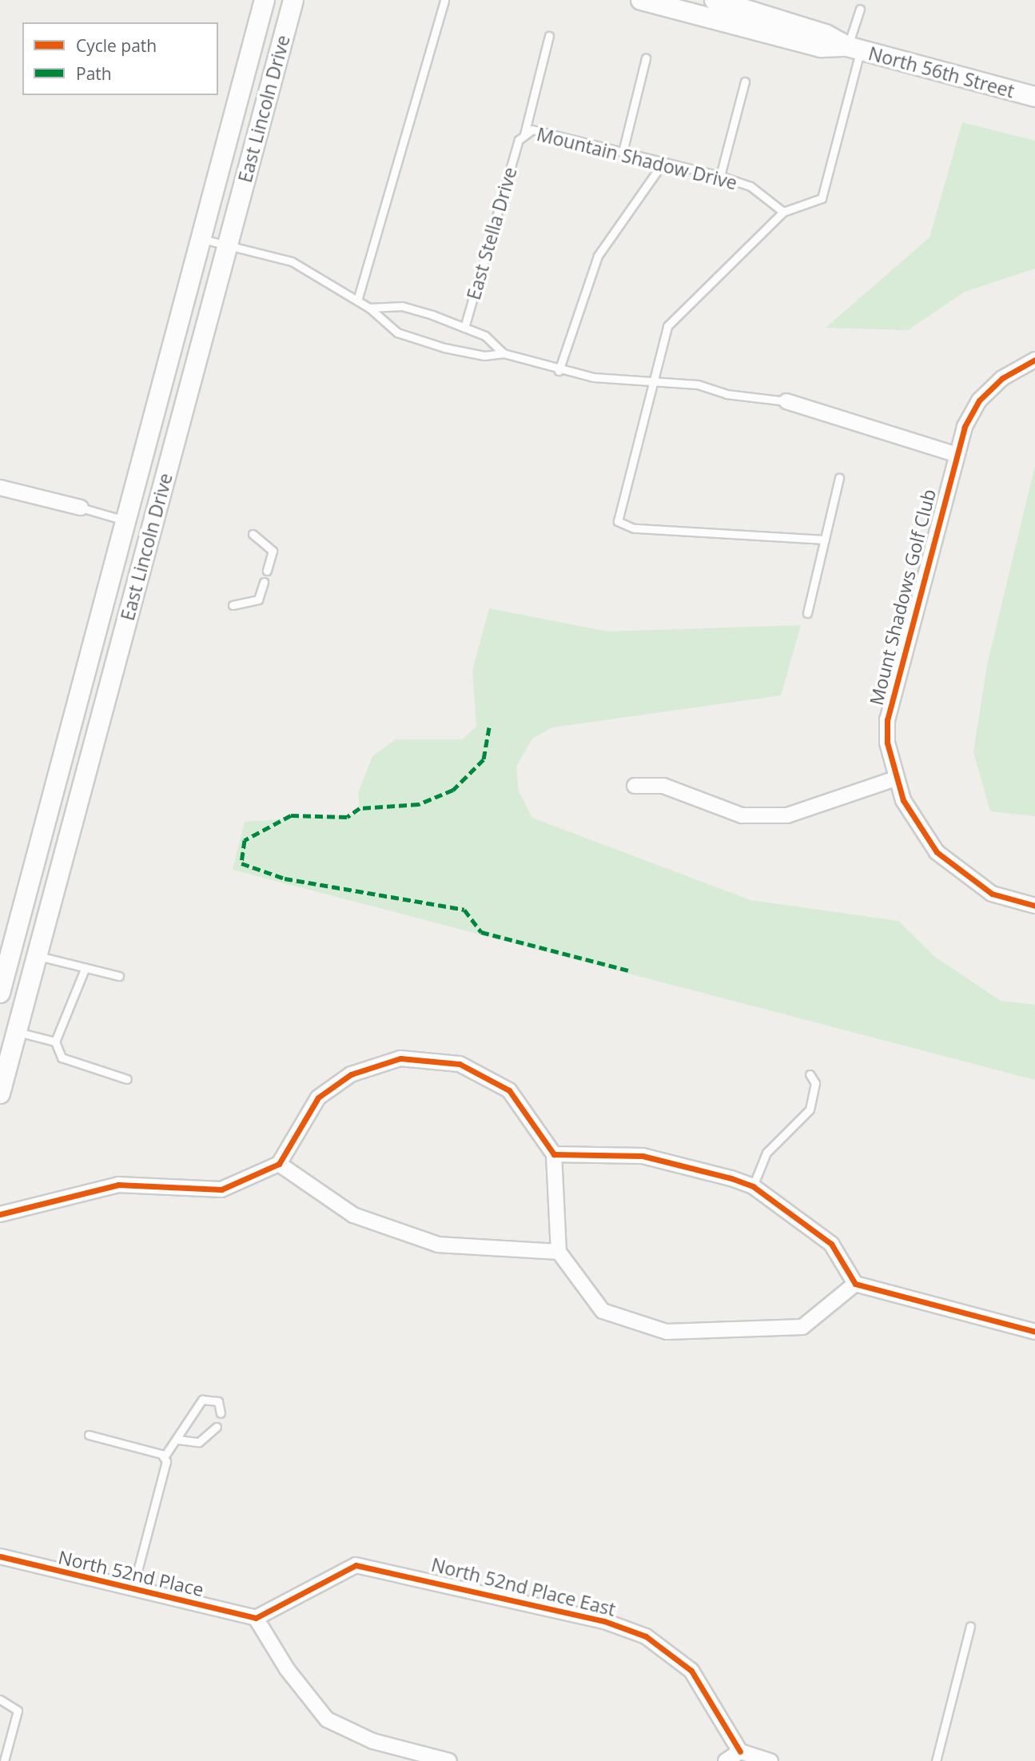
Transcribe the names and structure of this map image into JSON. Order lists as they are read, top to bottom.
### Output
{
  "streets": {
    "main road": ["North 56th Street", "East Lincoln Drive"],
    "street": ["Mount Shadows Golf Club", "North 52nd Place", "North 52nd Place East"],
    "lane": ["Mountain Shadow Drive", "East Stella Drive"]
  },
  "crossings": [
    ["Mountain Shadow Drive", "East Stella Drive"],
    ["North 52nd Place", "North 52nd Place East"]
  ],
  "legend": ["Cycle path", "Path"]
}
